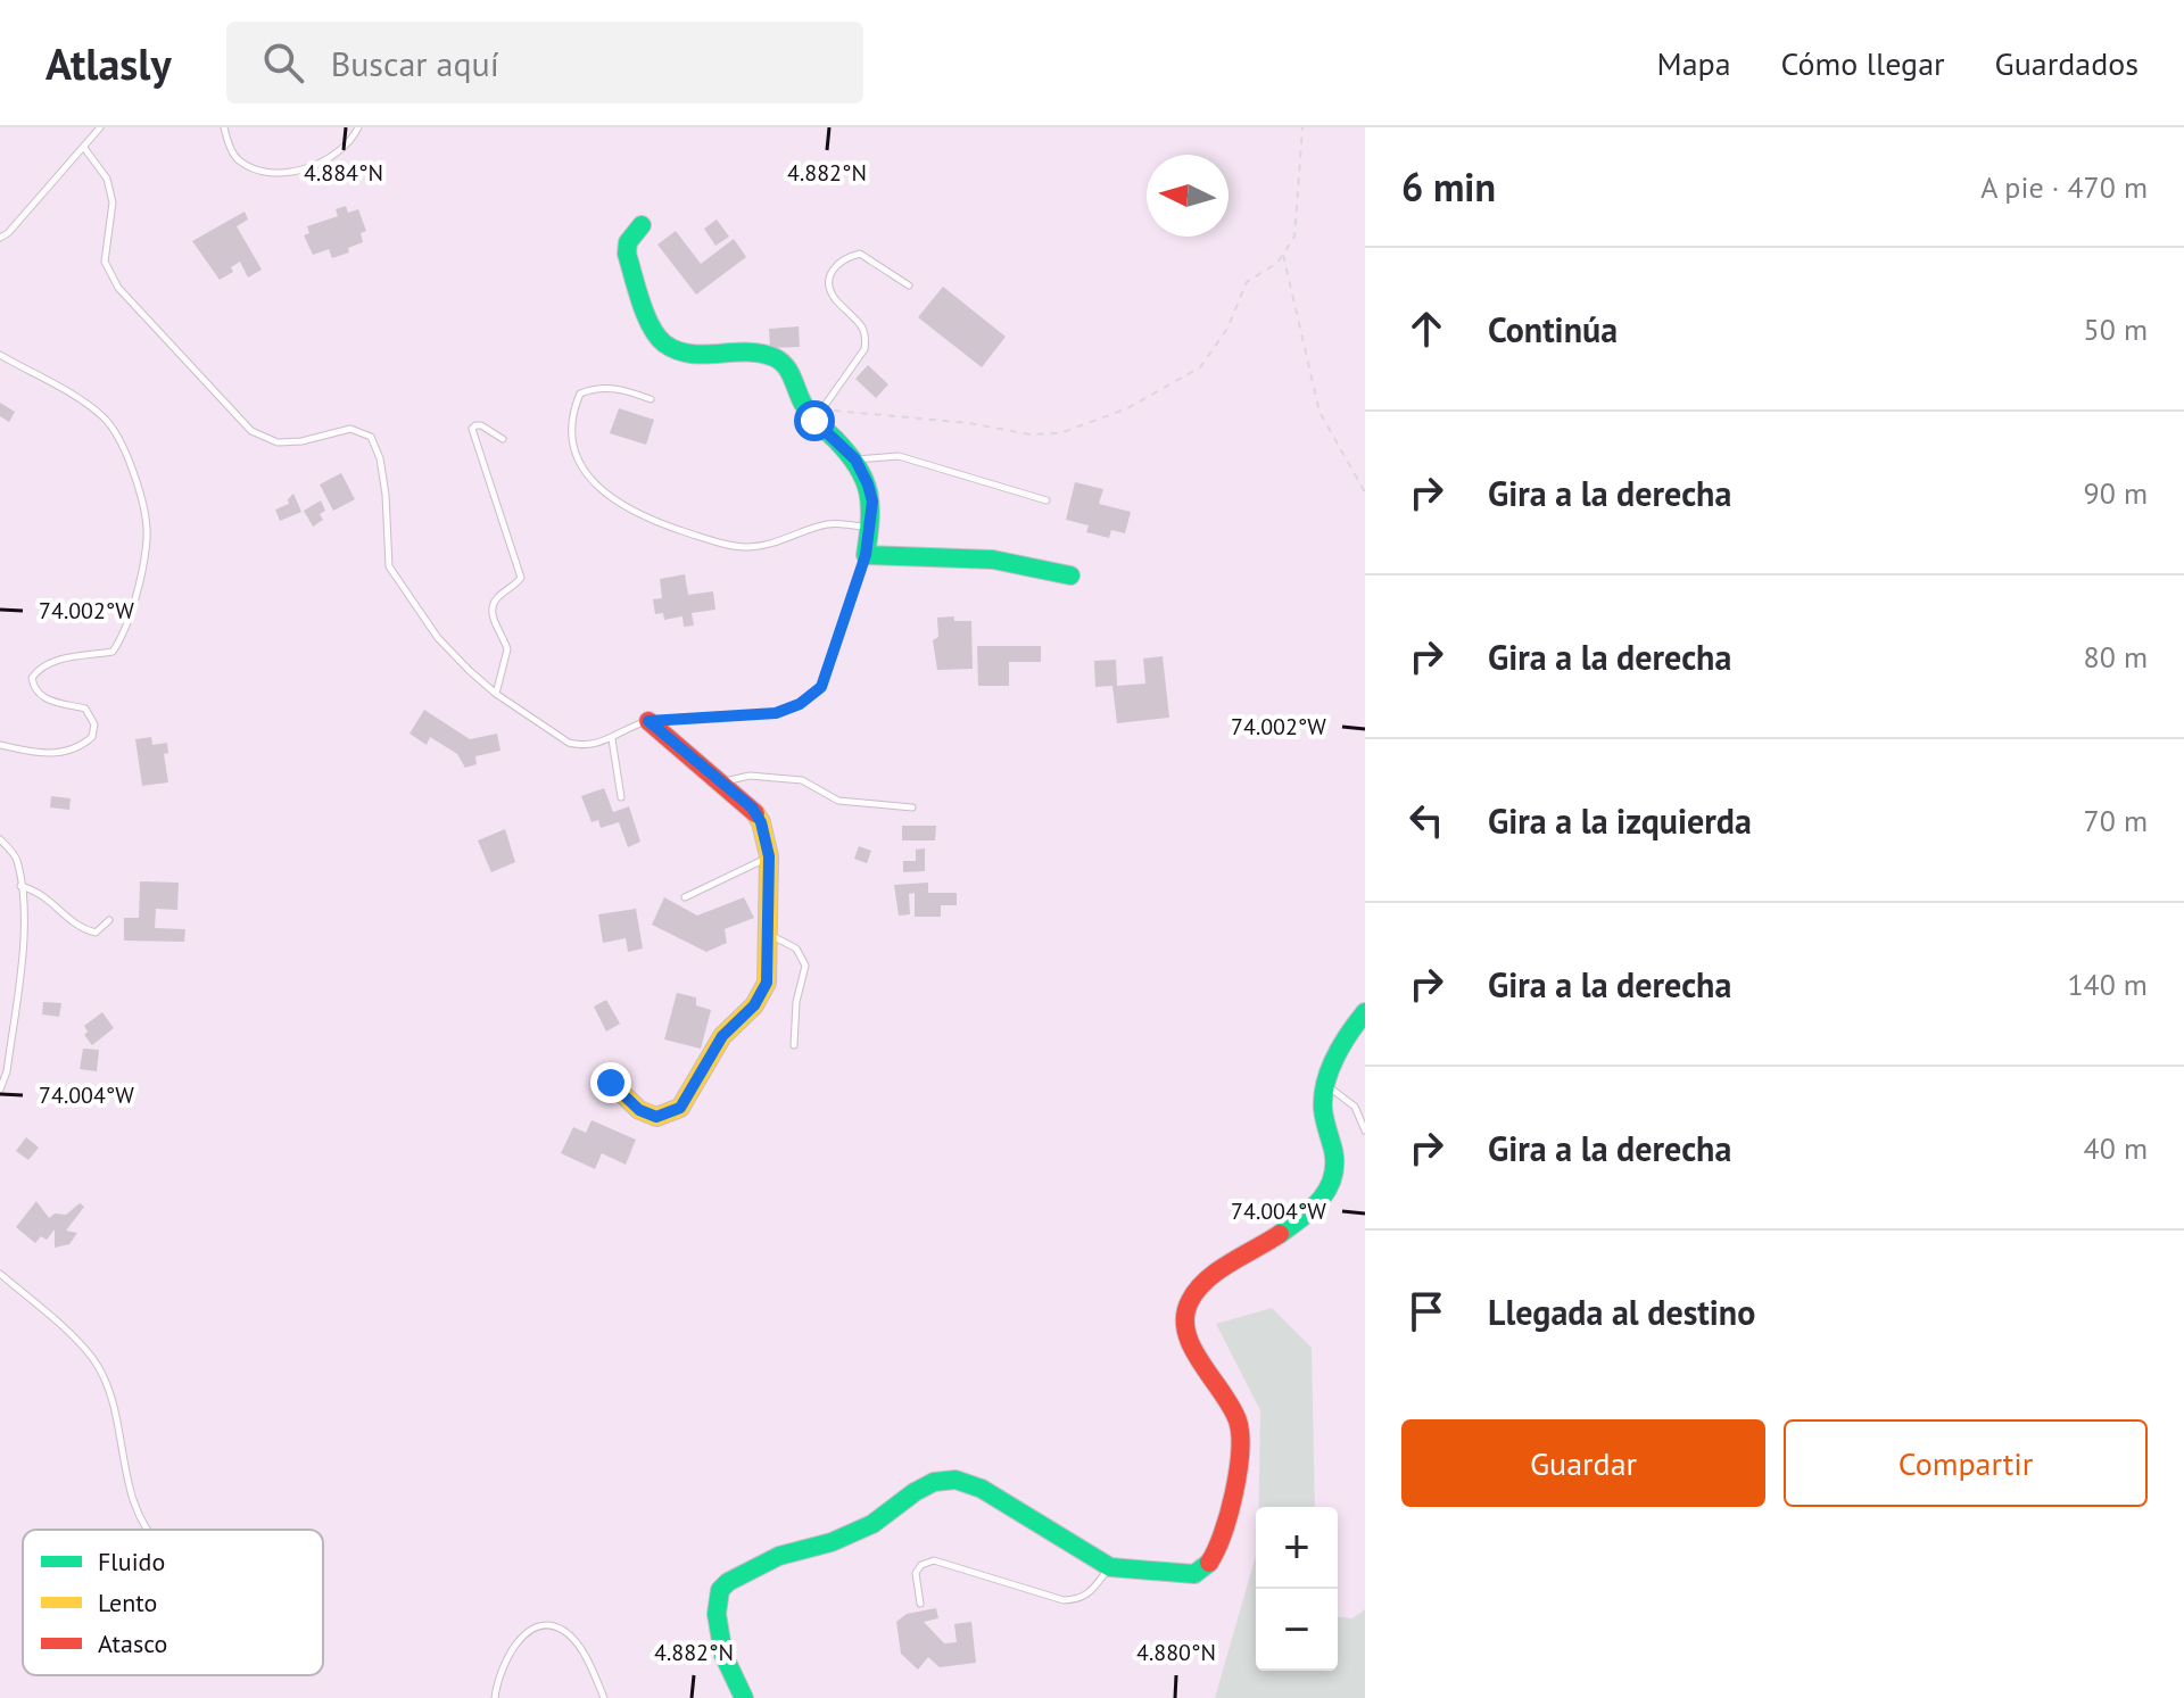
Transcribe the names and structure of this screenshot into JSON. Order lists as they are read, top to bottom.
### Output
{
  "legend": ["Fluido", "Lento", "Atasco"],
  "north": "left",
  "page": {
    "header": "Atlasly",
    "search": "Buscar aquí",
    "nav": ["Mapa", "Cómo llegar", "Guardados"],
    "heading": ["6 min", "A pie · 470 m"],
    "list": [
      ["Continúa", "50 m"],
      ["Gira a la derecha", "90 m"],
      ["Gira a la derecha", "80 m"],
      ["Gira a la izquierda", "70 m"],
      ["Gira a la derecha", "140 m"],
      ["Gira a la derecha", "40 m"],
      "Llegada al destino"
    ],
    "buttons": ["Guardar", "Compartir"],
    "map_buttons": ["+", "−"]
  },
  "coordinates": [
    "4.884°N",
    "4.882°N",
    "74.002°W",
    "74.004°W",
    "4.880°N"
  ]
}
